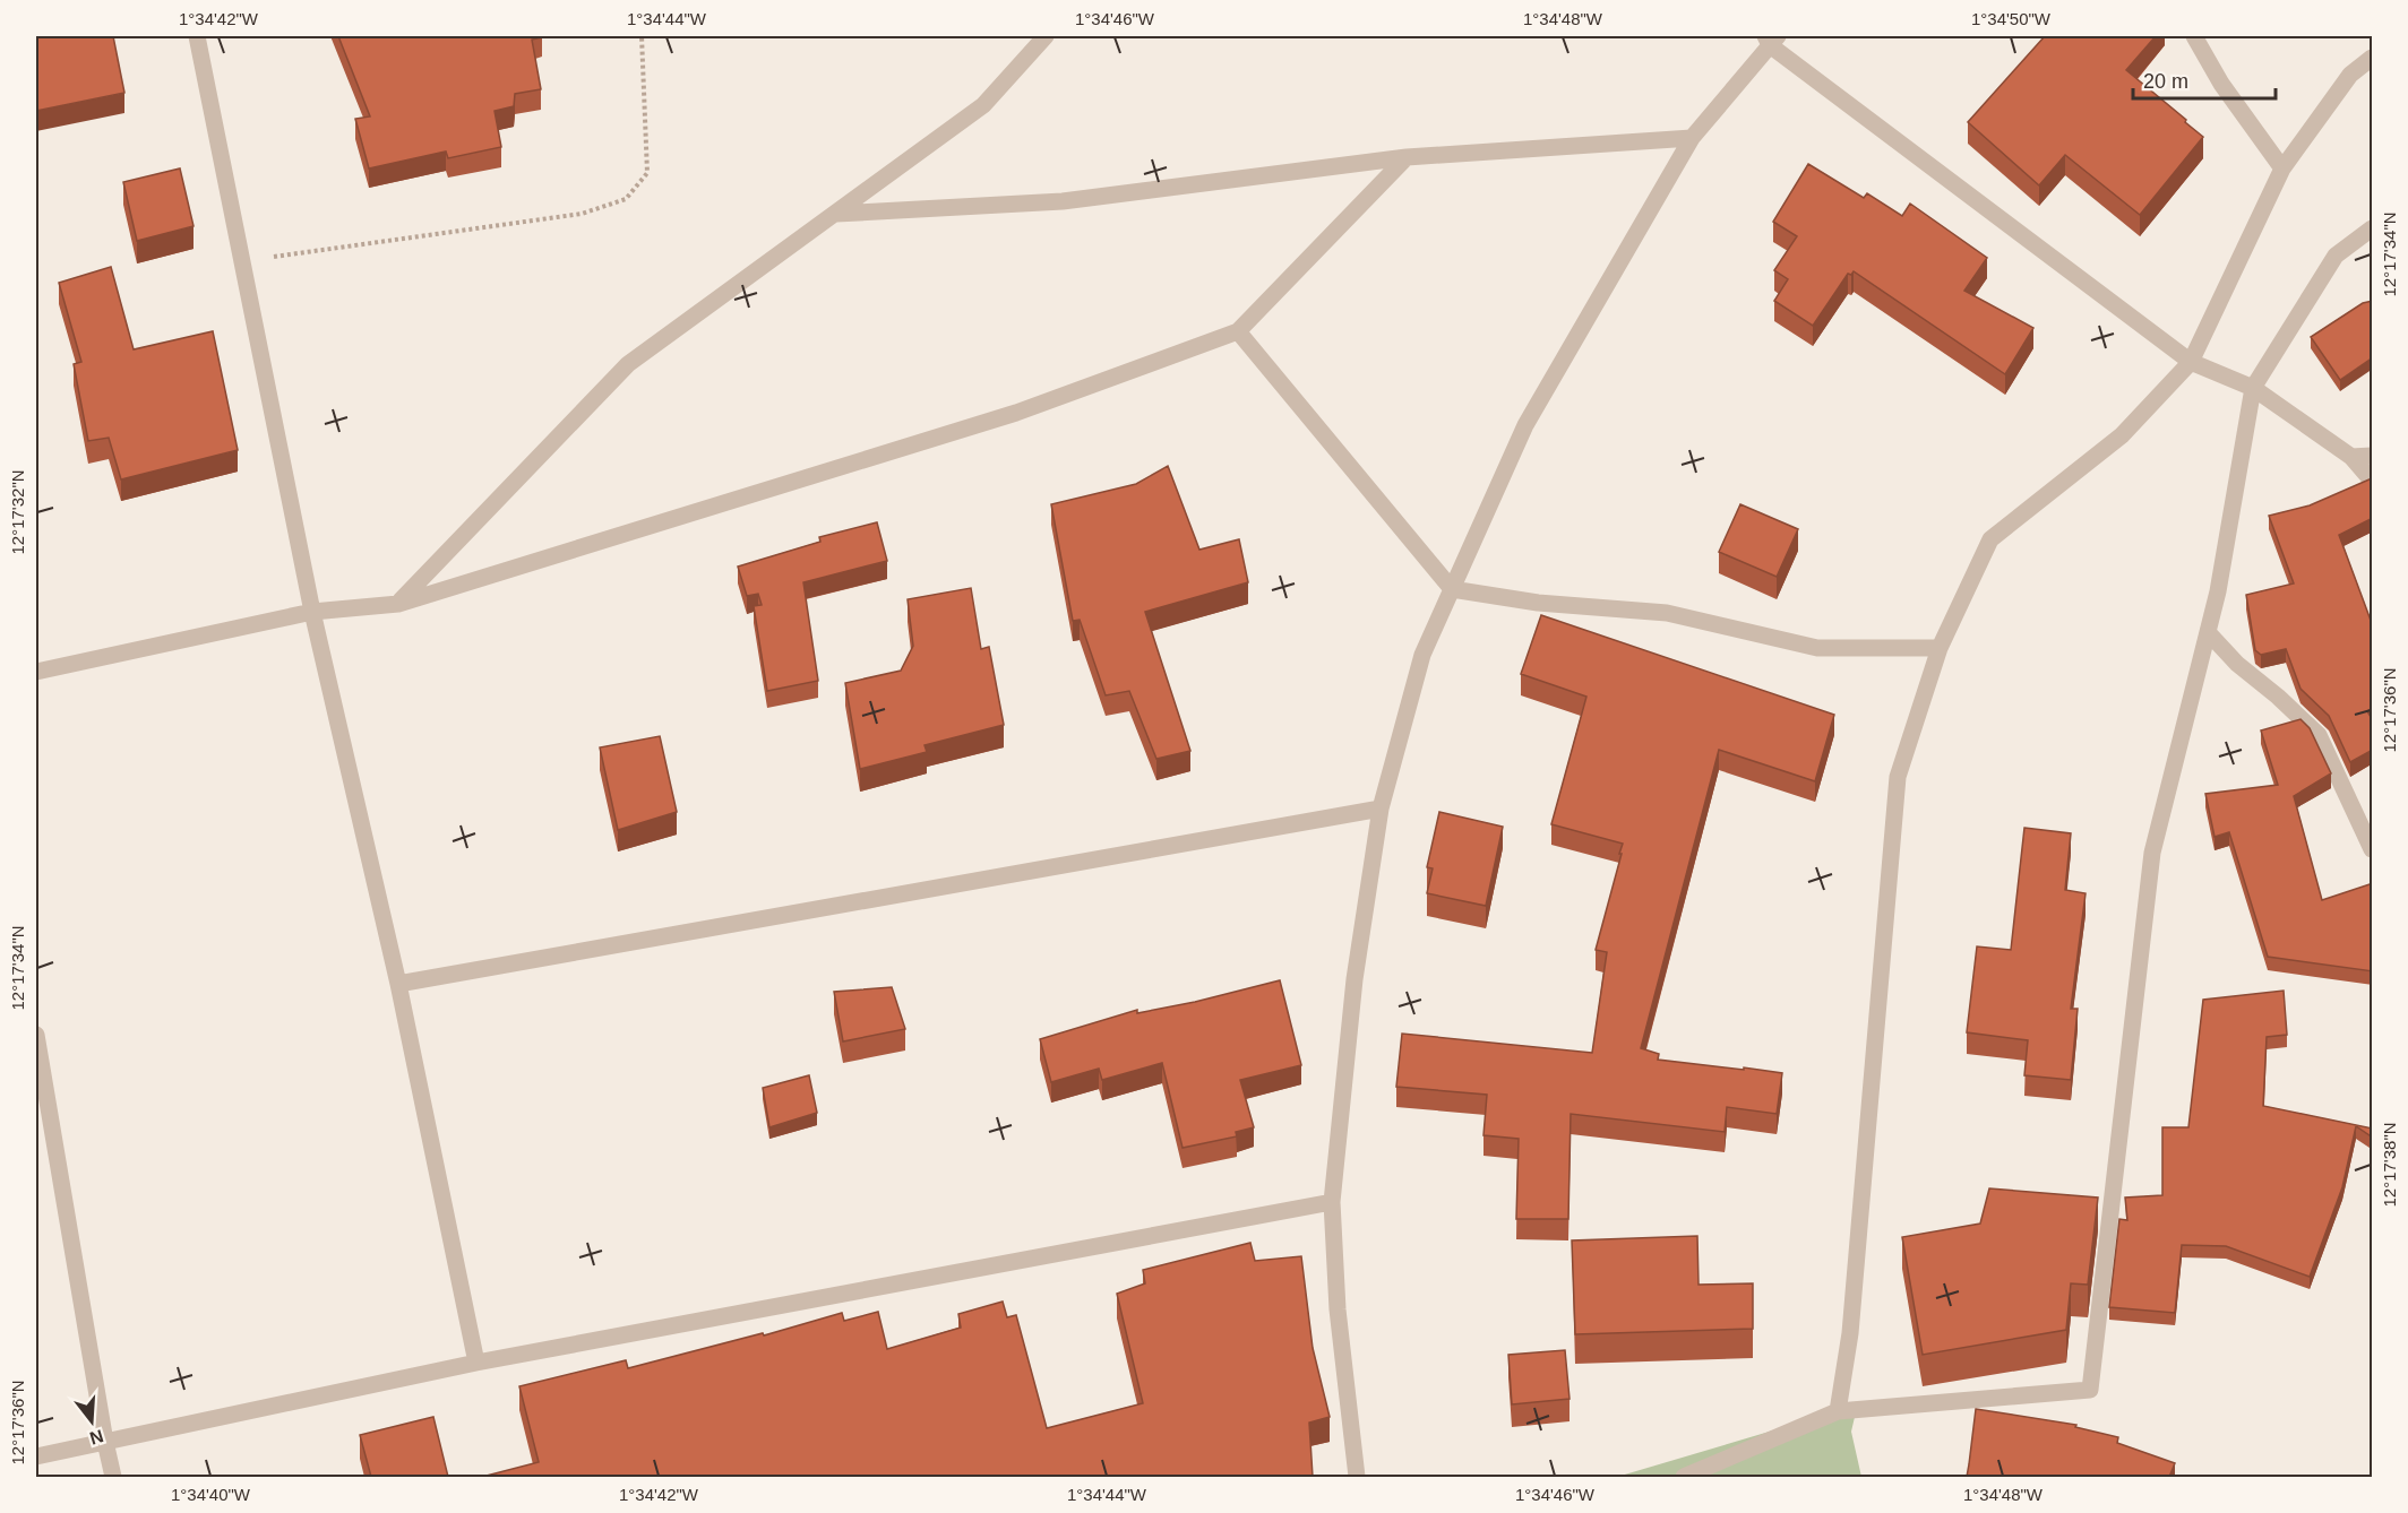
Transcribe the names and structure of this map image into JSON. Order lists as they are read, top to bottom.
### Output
{
  "scale_bar": "20 m",
  "north": "bottom",
  "coordinates": [
    "1°34'42\"W",
    "1°34'44\"W",
    "1°34'46\"W",
    "1°34'48\"W",
    "1°34'50\"W",
    "12°17'34\"N",
    "12°17'32\"N",
    "12°17'36\"N",
    "12°17'38\"N",
    "1°34'40\"W"
  ]
}
